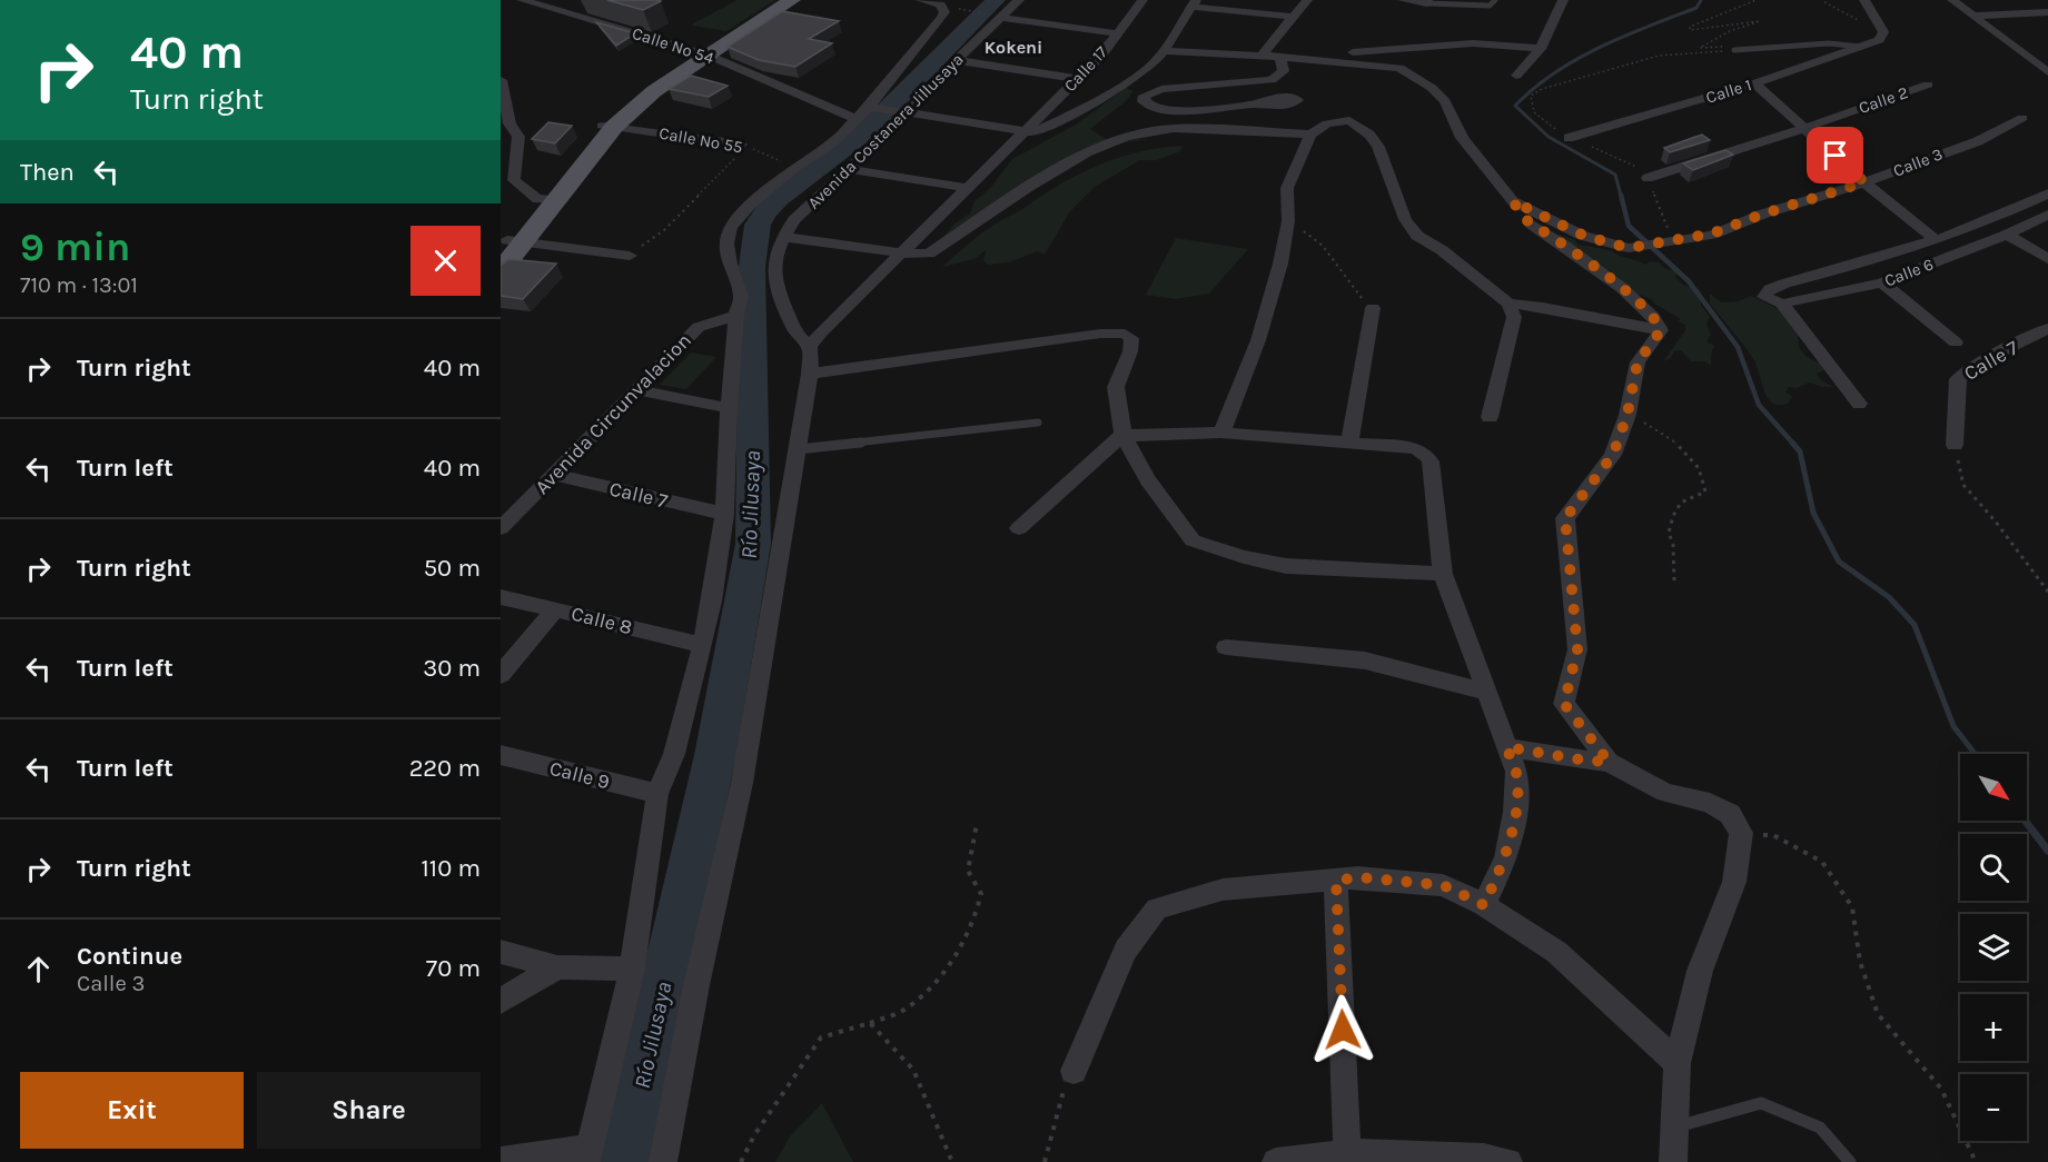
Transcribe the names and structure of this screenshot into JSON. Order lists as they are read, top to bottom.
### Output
{
  "streets": {
    "street": [
      "Calle Nº 54",
      "Calle 17",
      "Calle 1",
      "Calle 2",
      "Avenida Costanera Jillusaya",
      "Calle Nº 55",
      "Calle 3",
      "Calle 6",
      "Calle 7",
      "Avenida Circunvalacion",
      "Calle 8",
      "Calle 9"
    ]
  },
  "crossings": [
    ["Calle Nº 54", "Calle 17"],
    ["Calle Nº 54", "Avenida Costanera Jillusaya"],
    ["Calle 7", "Avenida Circunvalacion"]
  ],
  "districts": ["Kokeni"],
  "water": ["Río Jilusaya"],
  "north": "bottom right",
  "page": {
    "turn": ["40 m", "Turn right"],
    "then": "Then",
    "heading": ["9 min", "710 m · 13:01"],
    "list": [
      {
        "name": "Turn right",
        "value": "40 m"
      },
      {
        "name": "Turn left",
        "value": "40 m"
      },
      {
        "name": "Turn right",
        "value": "50 m"
      },
      {
        "name": "Turn left",
        "value": "30 m"
      },
      {
        "name": "Turn left",
        "value": "220 m"
      },
      {
        "name": "Turn right",
        "value": "110 m"
      },
      {
        "name": "Continue",
        "note": "Calle 3",
        "value": "70 m"
      }
    ],
    "map_buttons": ["+", "−"],
    "buttons": ["Exit", "Share"]
  }
}
